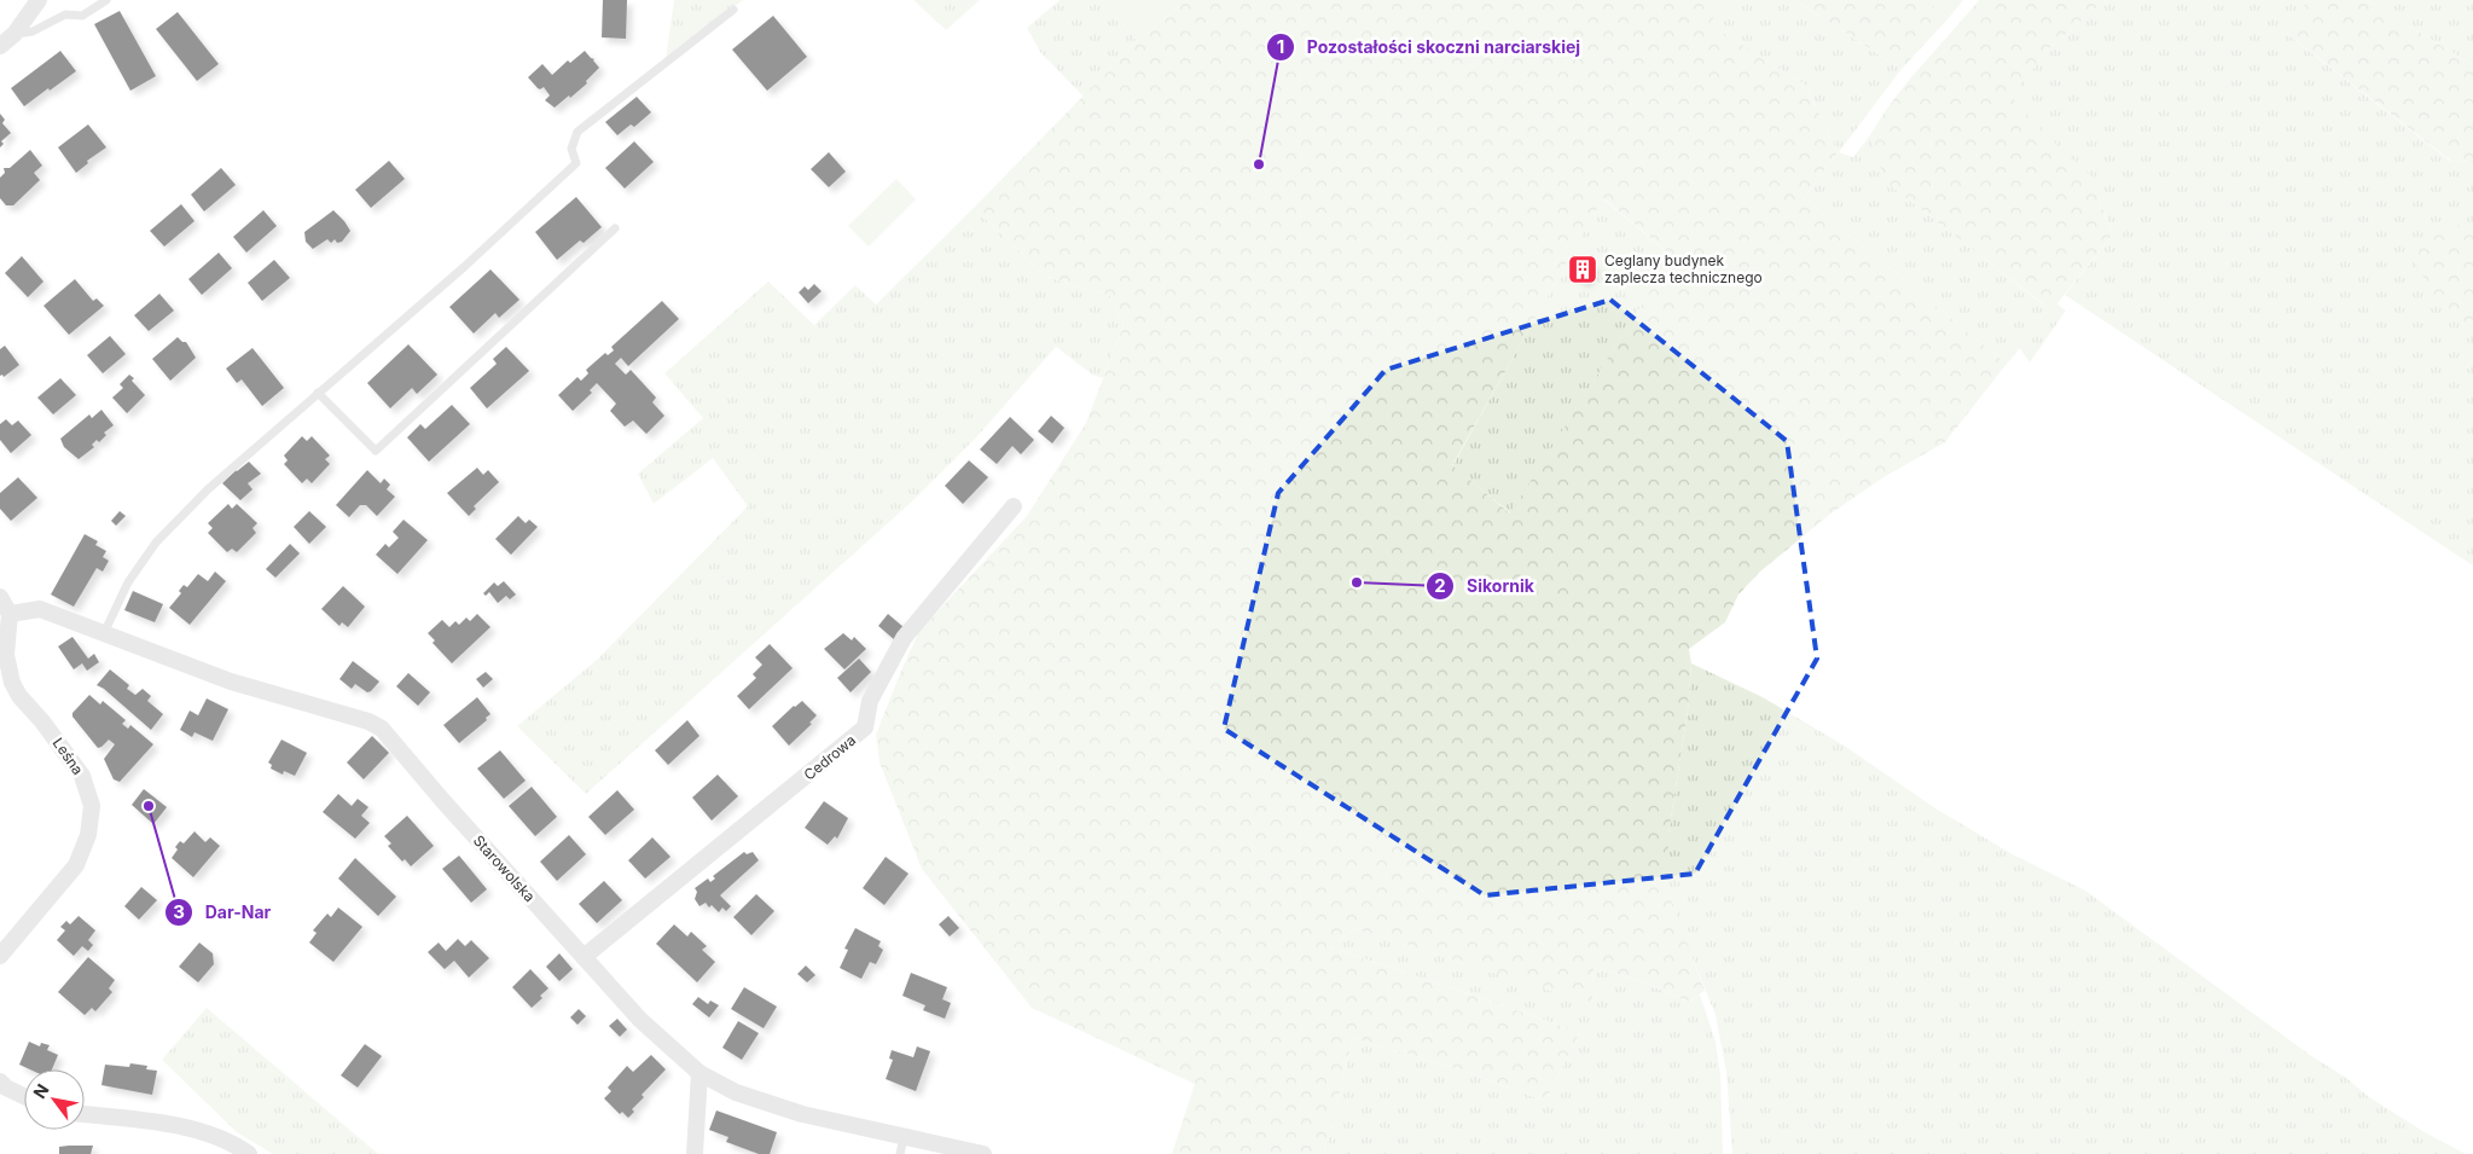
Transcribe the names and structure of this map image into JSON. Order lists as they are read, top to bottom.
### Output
{
  "streets": {
    "street": ["Leśna", "Cedrowa", "Starowolska"]
  },
  "crossings": [
    ["Leśna", "Starowolska"],
    ["Cedrowa", "Starowolska"]
  ],
  "places": {
    "other": ["Pozostałości skoczni narciarskiej", "Sikornik", "Dar-Nar"],
    "building": ["Ceglany budynek zaplecza technicznego"]
  },
  "north": "top left"
}
